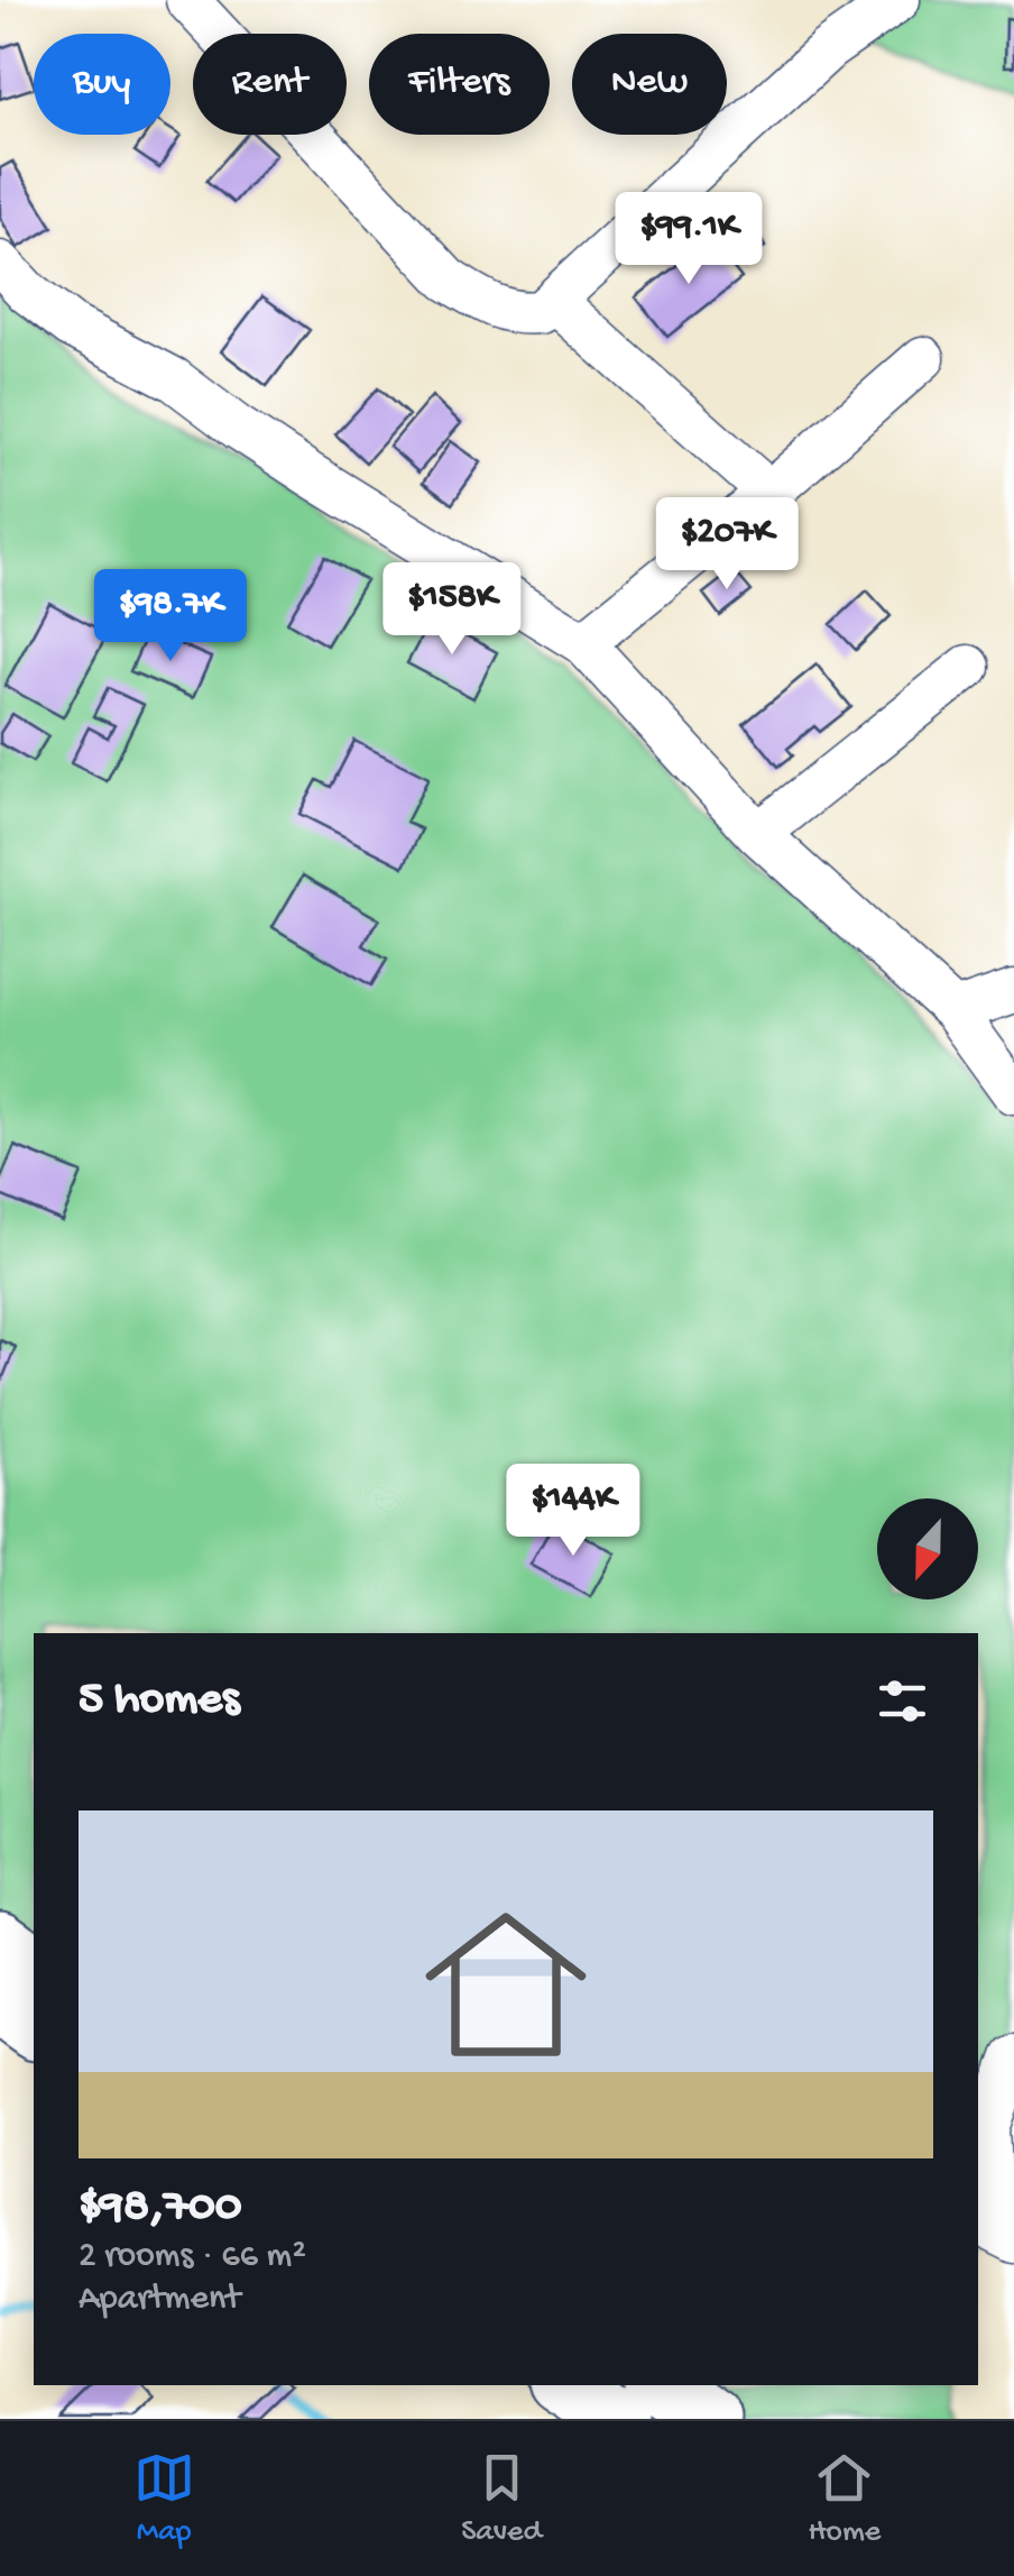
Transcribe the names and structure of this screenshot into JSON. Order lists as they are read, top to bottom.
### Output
{
  "north": "bottom",
  "page": {
    "chip": [
      "Buy",
      "Rent",
      "Filters",
      "New"
    ],
    "price": [
      "$99.1K",
      "$207K",
      "$158K",
      "$98.7K",
      "$144K"
    ],
    "heading": "5 homes",
    "list": [
      {
        "name": "$98,700",
        "note": "2 rooms · 66 m² · Apartment"
      }
    ],
    "tabs": ["Map", "Saved", "Home"]
  }
}
